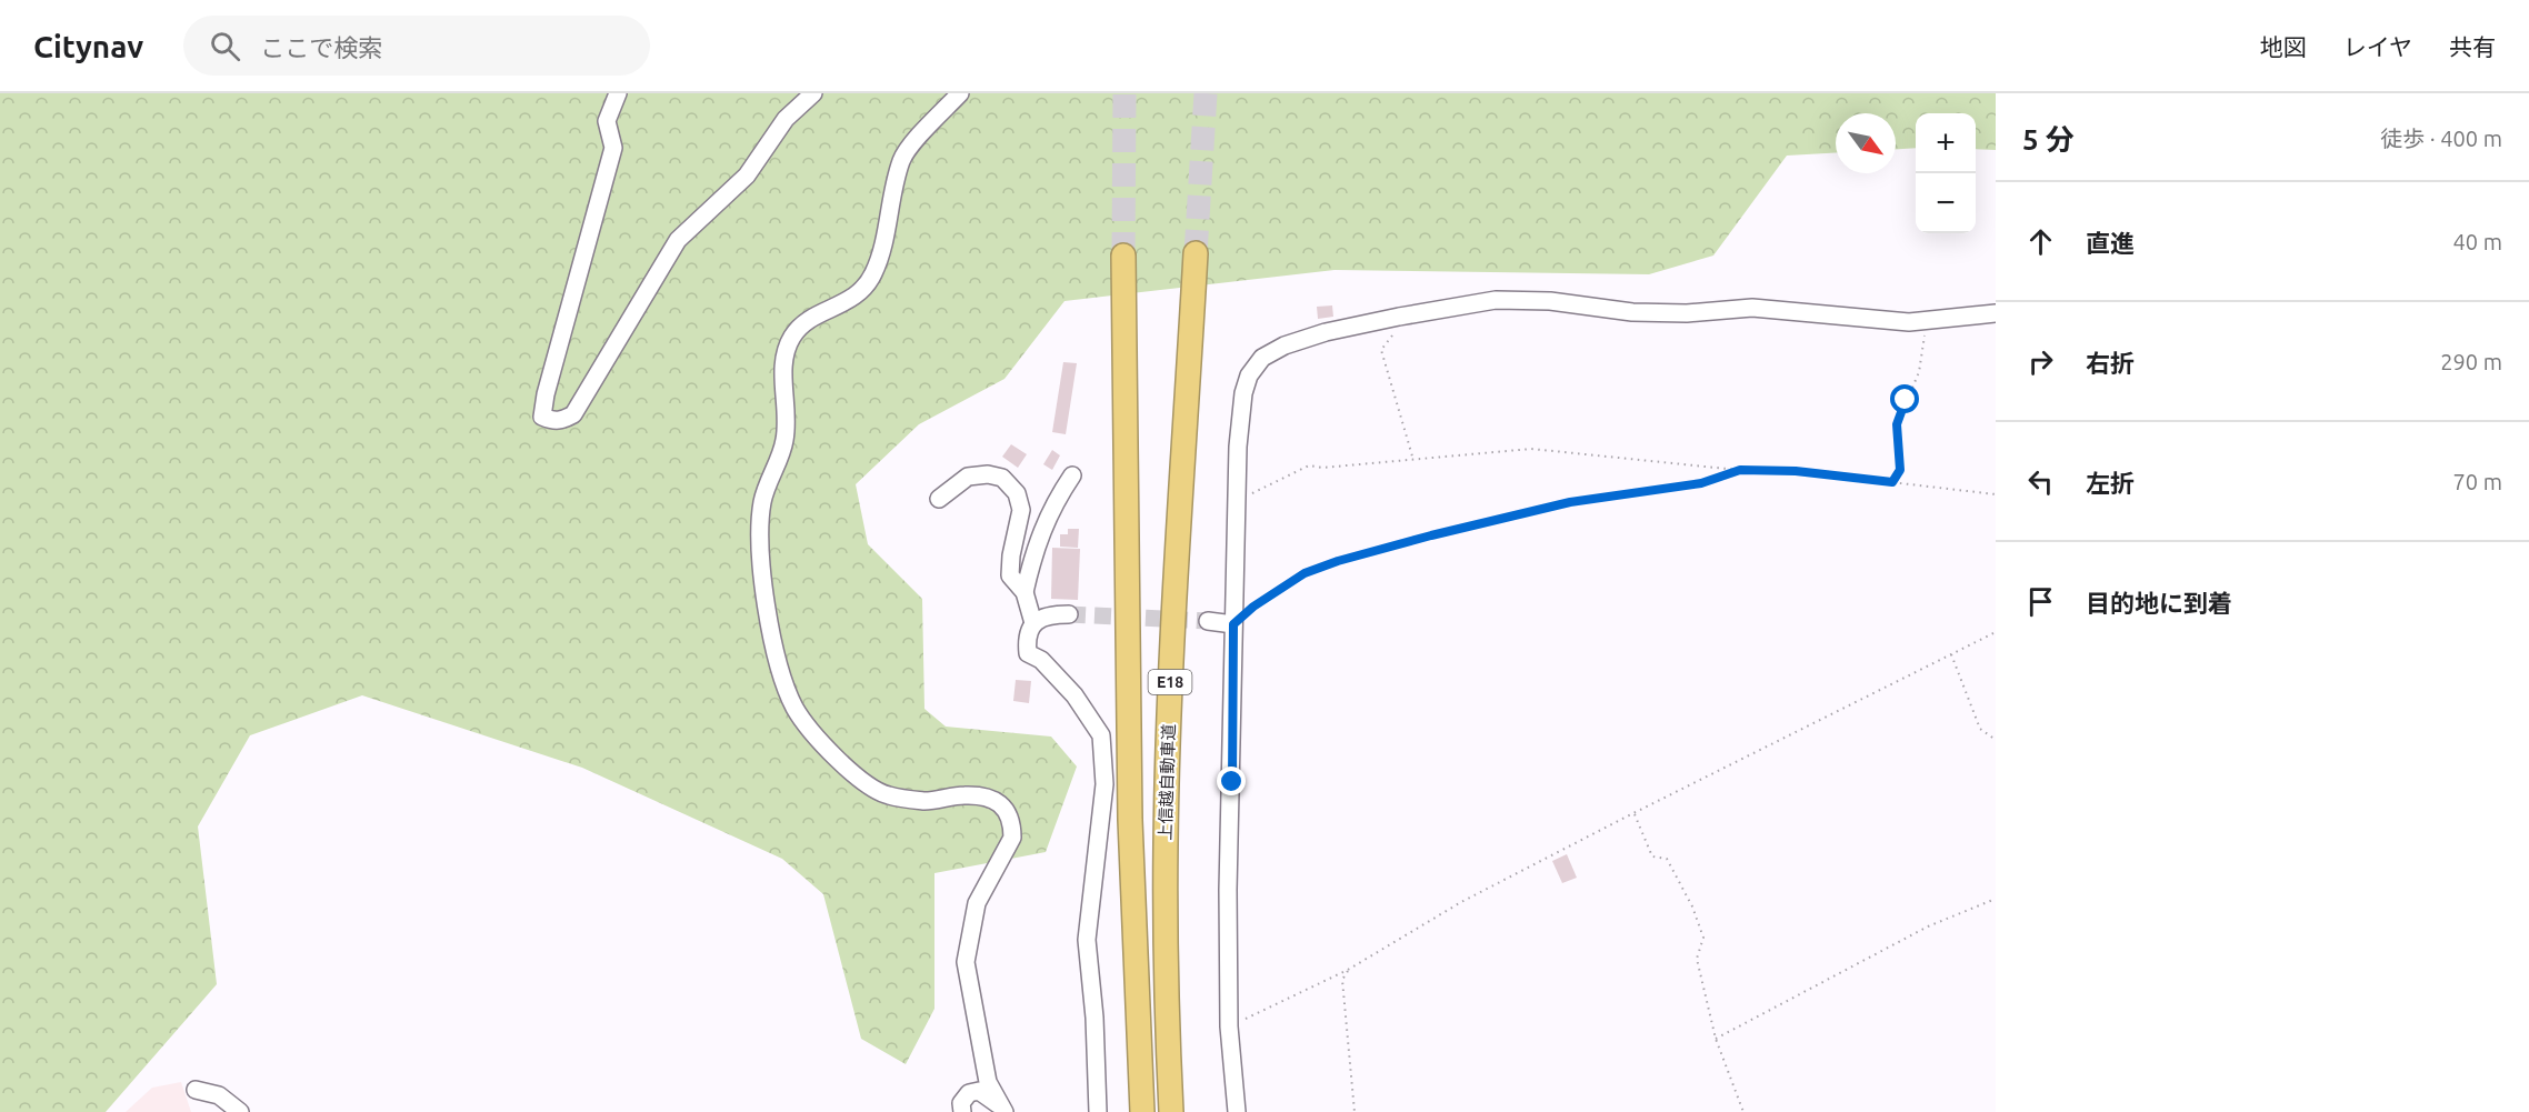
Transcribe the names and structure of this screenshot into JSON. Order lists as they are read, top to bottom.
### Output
{
  "streets": {
    "highway": ["E18", "上信越自動車道"]
  },
  "north": "bottom right",
  "page": {
    "header": "Citynav",
    "search": "ここで検索",
    "nav": ["地図", "レイヤ", "共有"],
    "heading": ["5 分", "徒歩 · 400 m"],
    "map_buttons": ["+", "−"],
    "list": [
      ["直進", "40 m"],
      ["右折", "290 m"],
      ["左折", "70 m"],
      "目的地に到着"
    ]
  }
}
